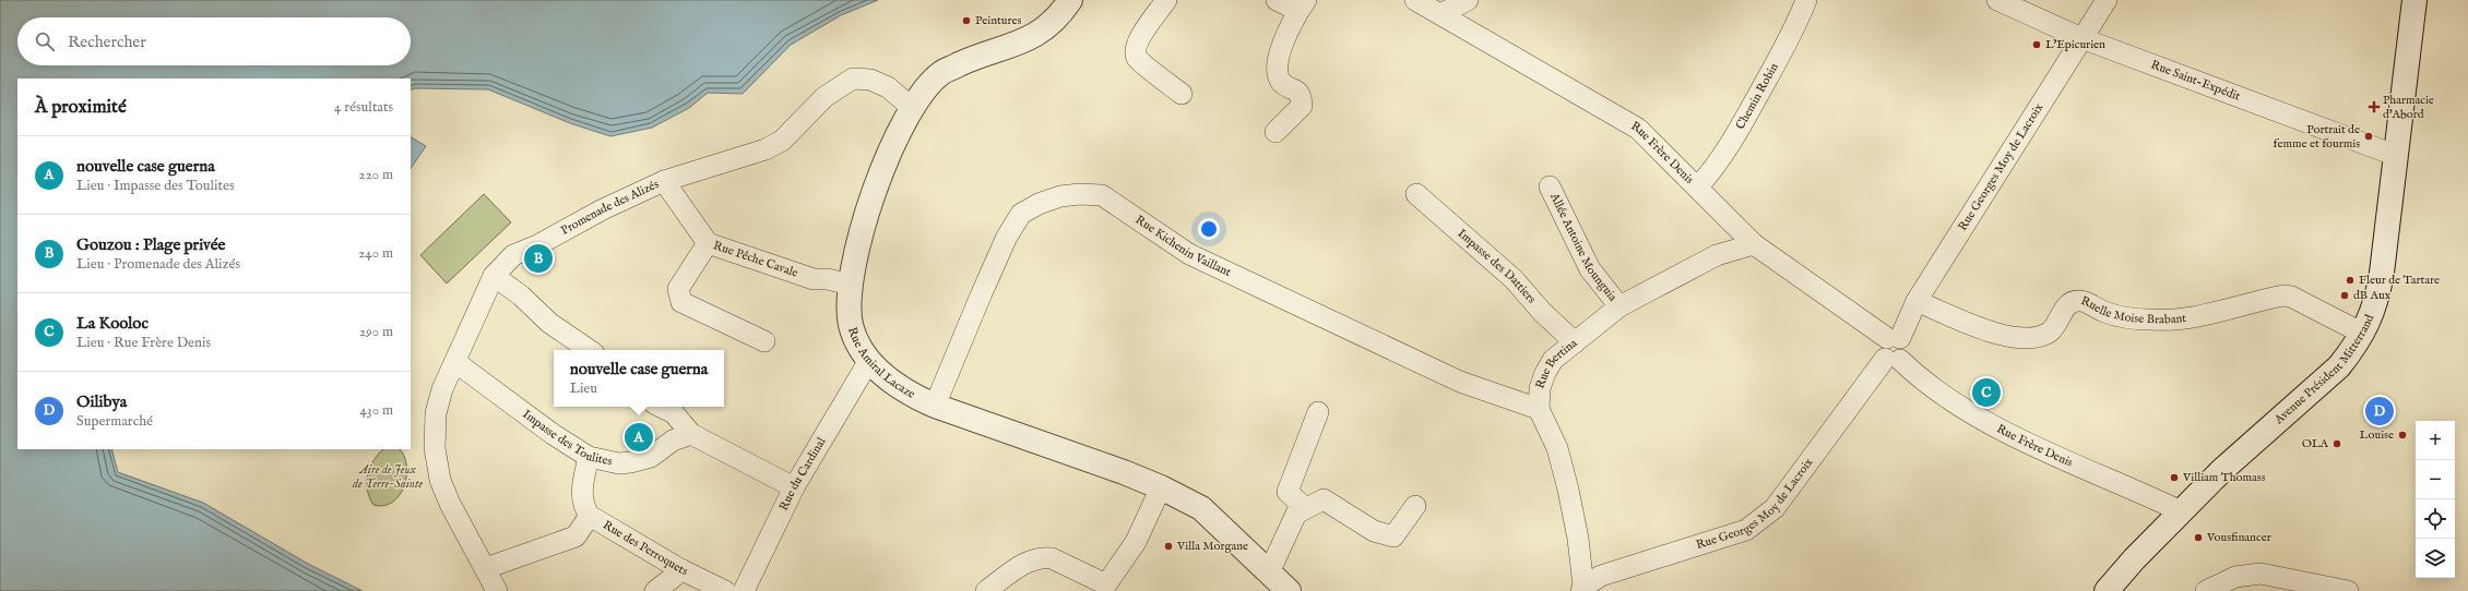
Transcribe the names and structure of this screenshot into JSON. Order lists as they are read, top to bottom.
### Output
{
  "streets": {
    "street": [
      "Rue Saint-Expédit",
      "Chemin Robin",
      "Rue Frère Denis",
      "Rue Georges Moy de Lacroix",
      "Promenade des Alizés",
      "Rue Kichenin Vaillant",
      "Allée Antoine Mounguia",
      "Rue Pêche Cavale",
      "Impasse des Dattiers",
      "Ruelle Moise Brabant",
      "Rue Amiral Lacaze",
      "Rue Bertina",
      "Avenue Président Mitterrand",
      "Impasse des Toulites",
      "Rue du Cardinal",
      "Rue des Perroquets"
    ]
  },
  "crossings": [
    ["Rue Saint-Expédit", "Rue Georges Moy de Lacroix"],
    ["Rue Saint-Expédit", "Avenue Président Mitterrand"],
    ["Chemin Robin", "Rue Frère Denis"],
    ["Rue Frère Denis", "Rue Georges Moy de Lacroix"],
    ["Rue Frère Denis", "Rue Bertina"],
    ["Rue Frère Denis", "Avenue Président Mitterrand"],
    ["Rue Georges Moy de Lacroix", "Ruelle Moise Brabant"],
    ["Rue Georges Moy de Lacroix", "Rue Bertina"],
    ["Promenade des Alizés", "Rue Pêche Cavale"],
    ["Promenade des Alizés", "Rue Amiral Lacaze"],
    ["Promenade des Alizés", "Impasse des Toulites"],
    ["Promenade des Alizés", "Rue des Perroquets"],
    ["Rue Kichenin Vaillant", "Rue Amiral Lacaze"],
    ["Rue Kichenin Vaillant", "Rue Bertina"],
    ["Allée Antoine Mounguia", "Rue Bertina"],
    ["Rue Pêche Cavale", "Rue Amiral Lacaze"],
    ["Impasse des Dattiers", "Rue Bertina"],
    ["Ruelle Moise Brabant", "Avenue Président Mitterrand"],
    ["Rue Amiral Lacaze", "Rue du Cardinal"],
    ["Impasse des Toulites", "Rue des Perroquets"]
  ],
  "parks": ["Aire de Jeux de Terre-Sainte"],
  "places": {
    "other": [
      "Peintures",
      "L’Epicurien",
      "Portrait de femme et fourmis",
      "Fleur de Tartare",
      "dB Aux",
      "Louise",
      "OLA",
      "Villiam Thomass",
      "Vousfinancer",
      "Villa Morgane"
    ],
    "health": ["Pharmacie d'Abord"]
  },
  "page": {
    "search": "Rechercher",
    "heading": ["À proximité", "4 résultats"],
    "list": [
      {
        "mark": "A",
        "name": "nouvelle case guerna",
        "note": "Lieu · Impasse des Toulites",
        "value": "220 m"
      },
      {
        "mark": "B",
        "name": "Gouzou : Plage privée",
        "note": "Lieu · Promenade des Alizés",
        "value": "240 m"
      },
      {
        "mark": "C",
        "name": "La Kooloc",
        "note": "Lieu · Rue Frère Denis",
        "value": "290 m"
      },
      {
        "mark": "D",
        "name": "Oilibya",
        "note": "Supermarché",
        "value": "430 m"
      }
    ],
    "pins": [
      "B",
      "C",
      "D",
      "A"
    ],
    "popup": ["nouvelle case guerna", "Lieu"],
    "map_buttons": ["+", "−"]
  }
}
